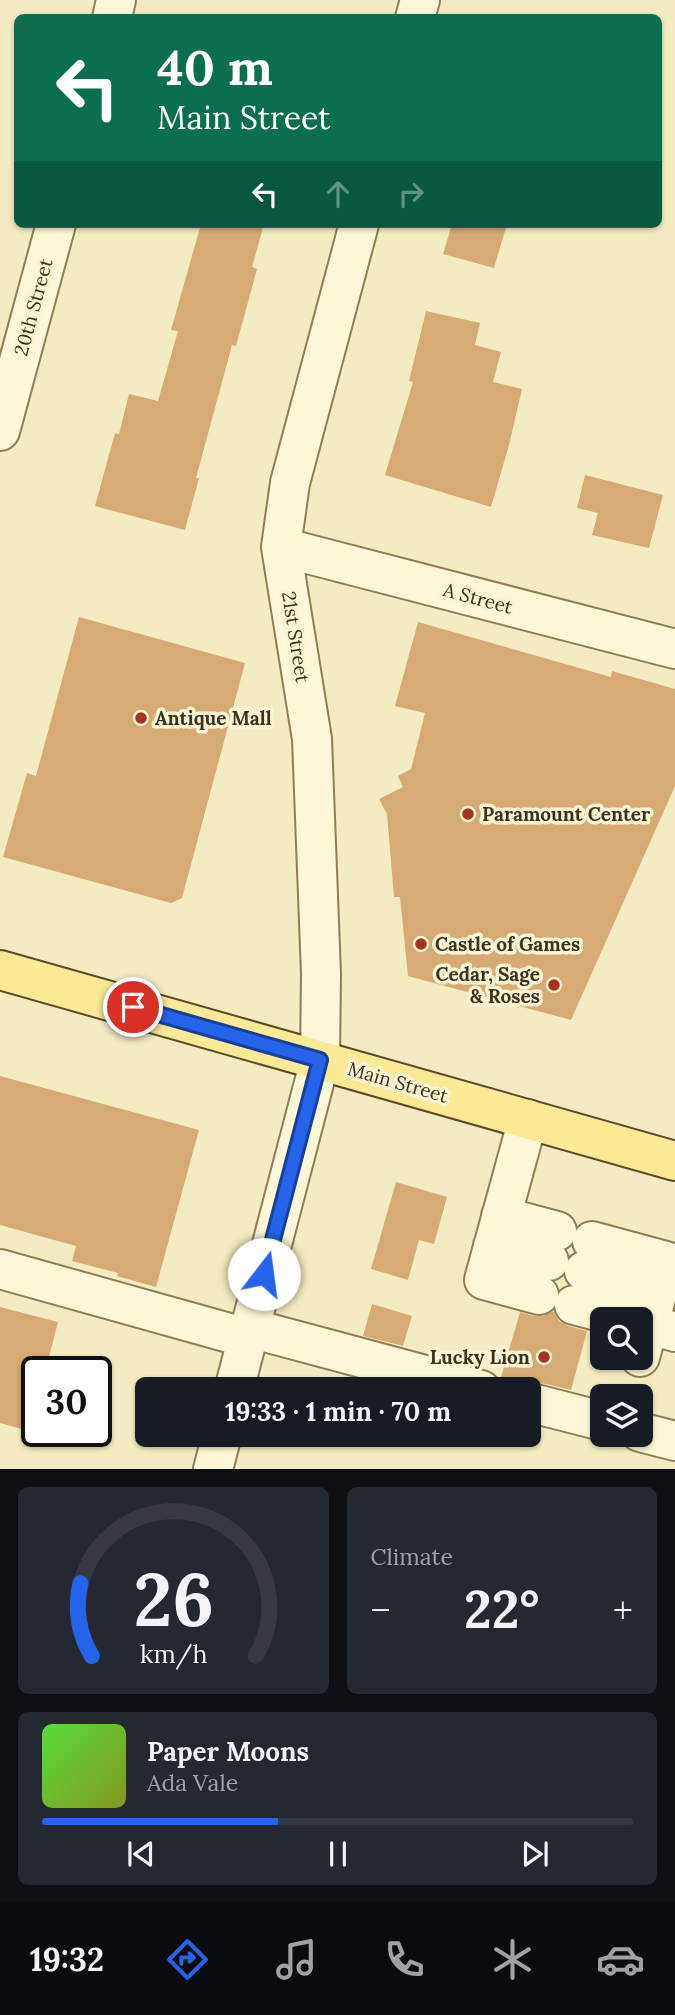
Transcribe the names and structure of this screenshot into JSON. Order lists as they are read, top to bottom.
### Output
{
  "streets": {
    "main road": ["Main Street"],
    "street": ["20th Street", "A Street", "21st Street"]
  },
  "crossings": [
    ["A Street", "21st Street"],
    ["21st Street", "Main Street"]
  ],
  "places": [
    "Antique Mall",
    "Paramount Center",
    "Castle of Games",
    "Cedar, Sage & Roses",
    "Lucky Lion"
  ],
  "page": {
    "turn": ["40 m", "Main Street"],
    "limit": "30",
    "trip": "19:33 · 1 min · 70 m",
    "tile": "Climate",
    "heat": ["−", "22°", "+"],
    "song": ["Paper Moons", "Ada Vale"],
    "tabs": "19:32",
    "gauge": ["26", "km/h"]
  }
}
